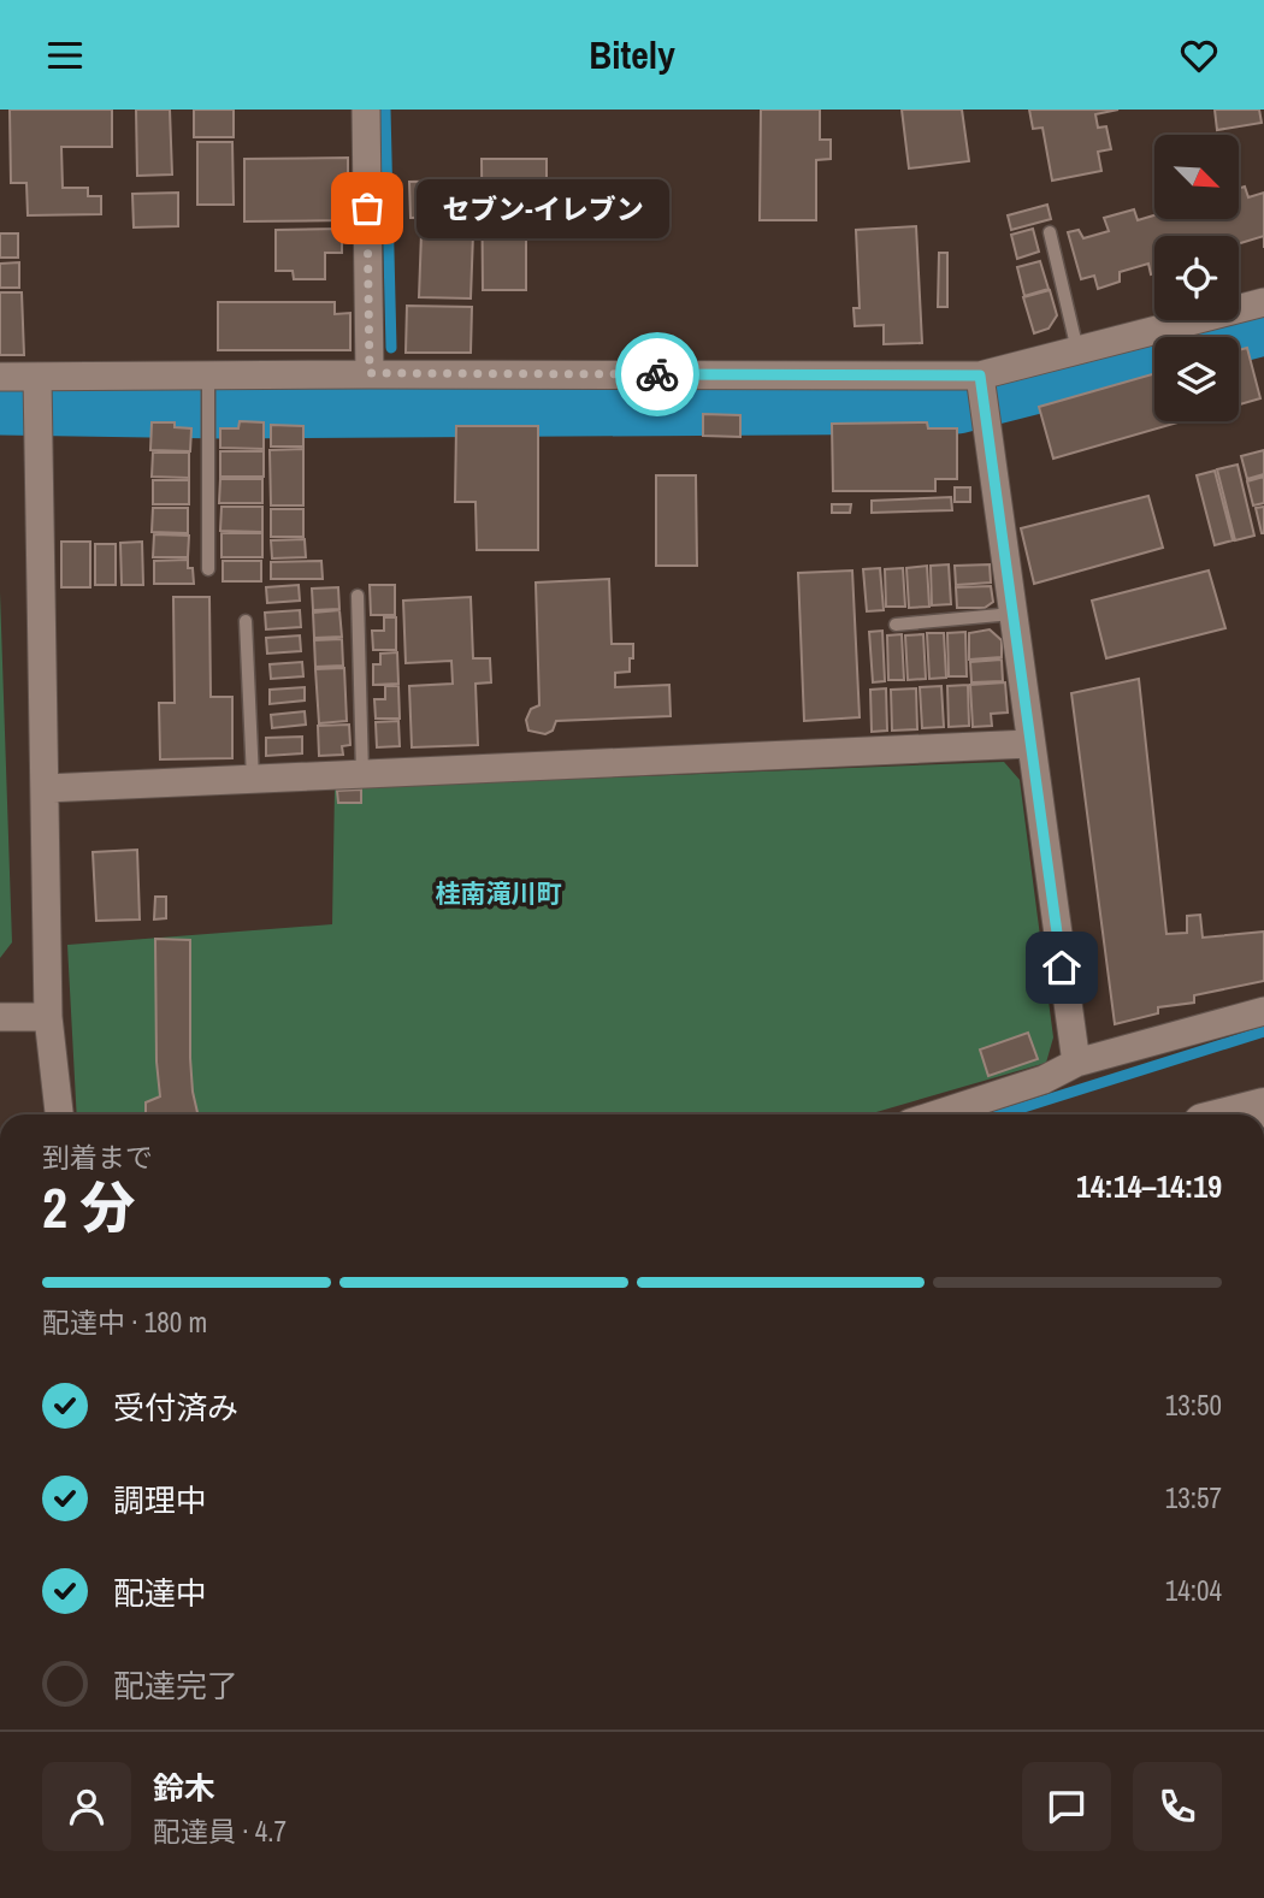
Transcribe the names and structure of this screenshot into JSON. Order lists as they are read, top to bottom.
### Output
{
  "districts": ["桂南滝川町"],
  "places": ["セブン-イレブン"],
  "north": "bottom right",
  "page": {
    "header": "Bitely",
    "bubble": "セブン-イレブン",
    "heading": ["2 分", "到着まで", "14:14–14:19"],
    "panel": ["鈴木", "配達員 · 4.7"],
    "bar": "配達中 · 180 m",
    "list": [
      ["受付済み", "13:50"],
      ["調理中", "13:57"],
      ["配達中", "14:04"],
      "配達完了"
    ]
  }
}
